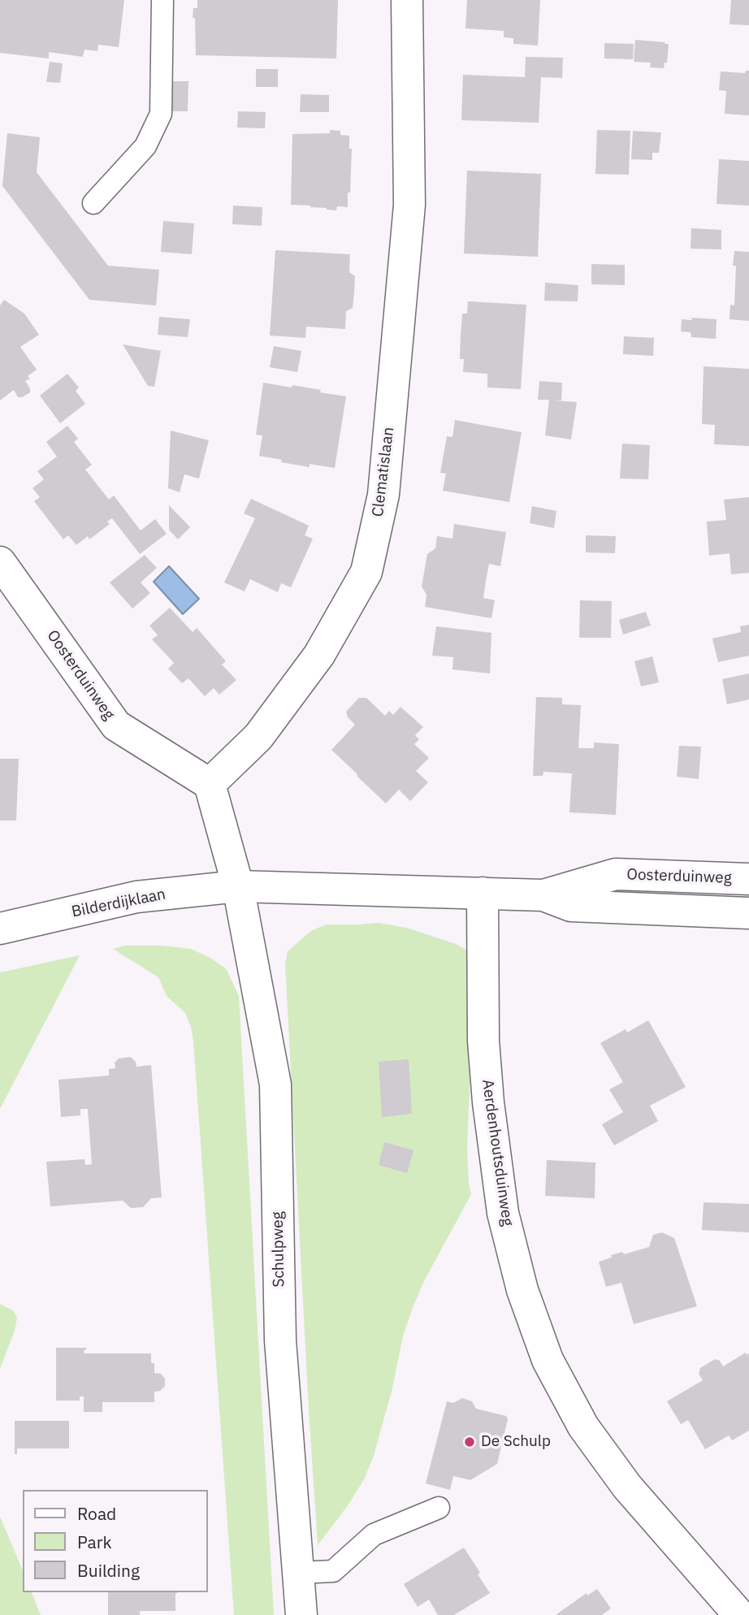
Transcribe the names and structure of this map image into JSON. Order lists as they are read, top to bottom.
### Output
{
  "streets": {
    "street": [
      "Clematislaan",
      "Oosterduinweg",
      "Bilderdijklaan",
      "Aerdenhoutsduinweg",
      "Schulpweg"
    ]
  },
  "crossings": [
    ["Clematislaan", "Oosterduinweg"],
    ["Oosterduinweg", "Bilderdijklaan"],
    ["Oosterduinweg", "Aerdenhoutsduinweg"],
    ["Oosterduinweg", "Schulpweg"],
    ["Bilderdijklaan", "Schulpweg"]
  ],
  "places": ["De Schulp"],
  "legend": ["Road", "Park", "Building"]
}
